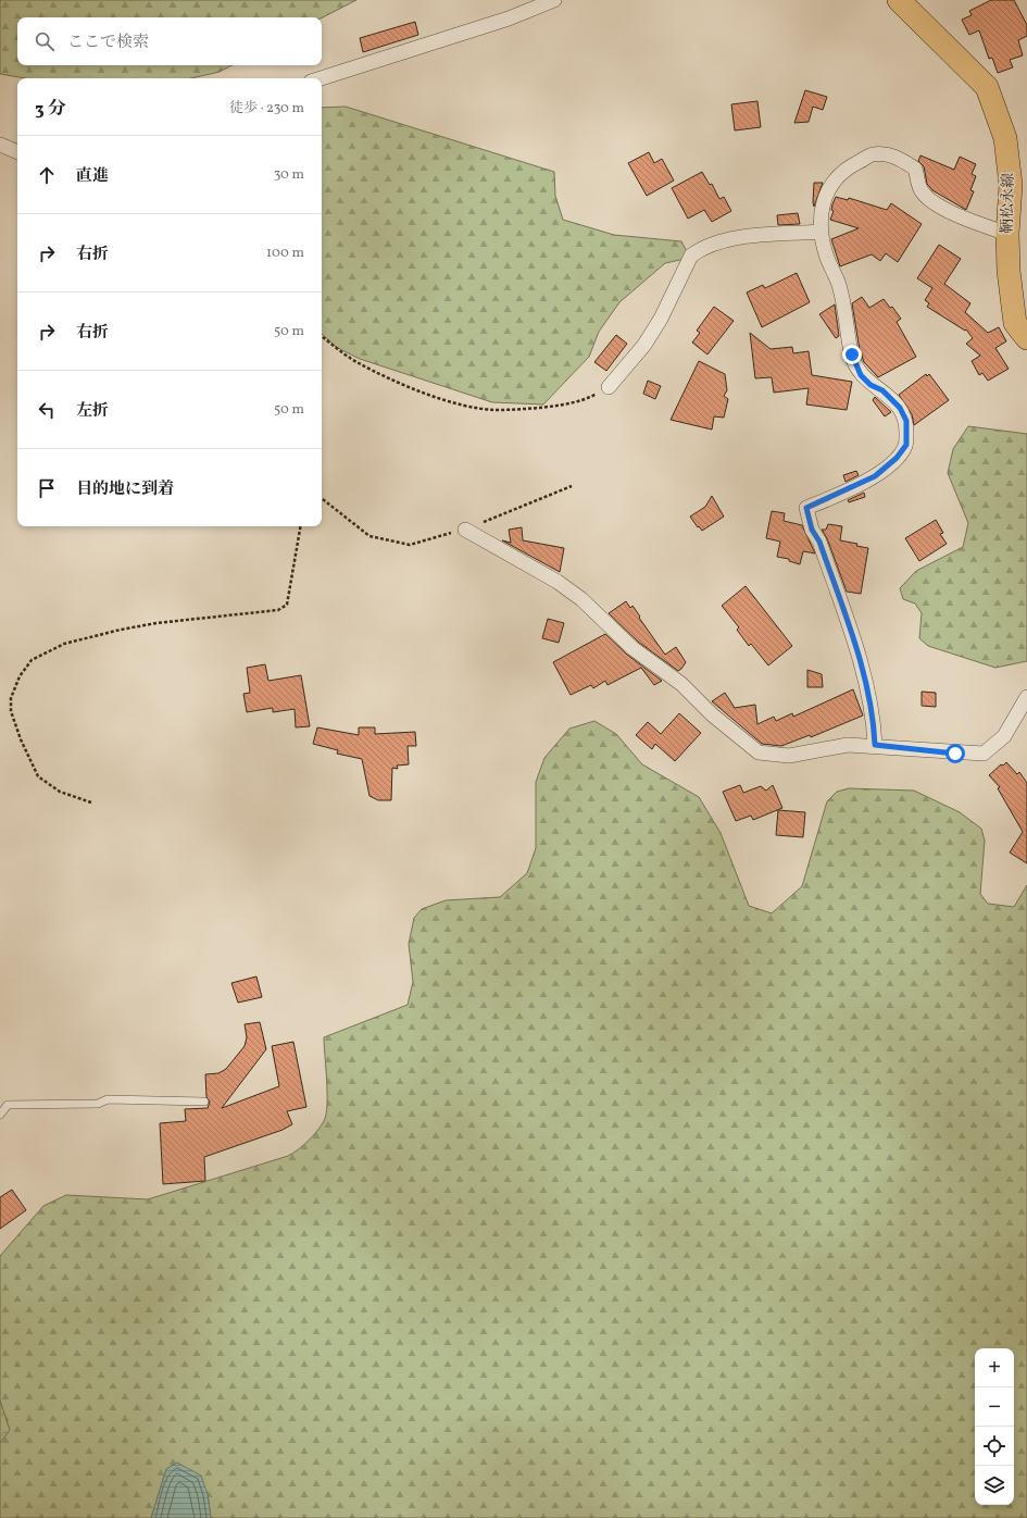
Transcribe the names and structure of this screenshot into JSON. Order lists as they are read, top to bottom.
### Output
{
  "streets": {
    "main road": ["鞆松永線"]
  },
  "page": {
    "search": "ここで検索",
    "heading": ["3 分", "徒歩 · 230 m"],
    "list": [
      ["直進", "30 m"],
      ["右折", "100 m"],
      ["右折", "50 m"],
      ["左折", "50 m"],
      "目的地に到着"
    ],
    "map_buttons": ["+", "−"]
  }
}
